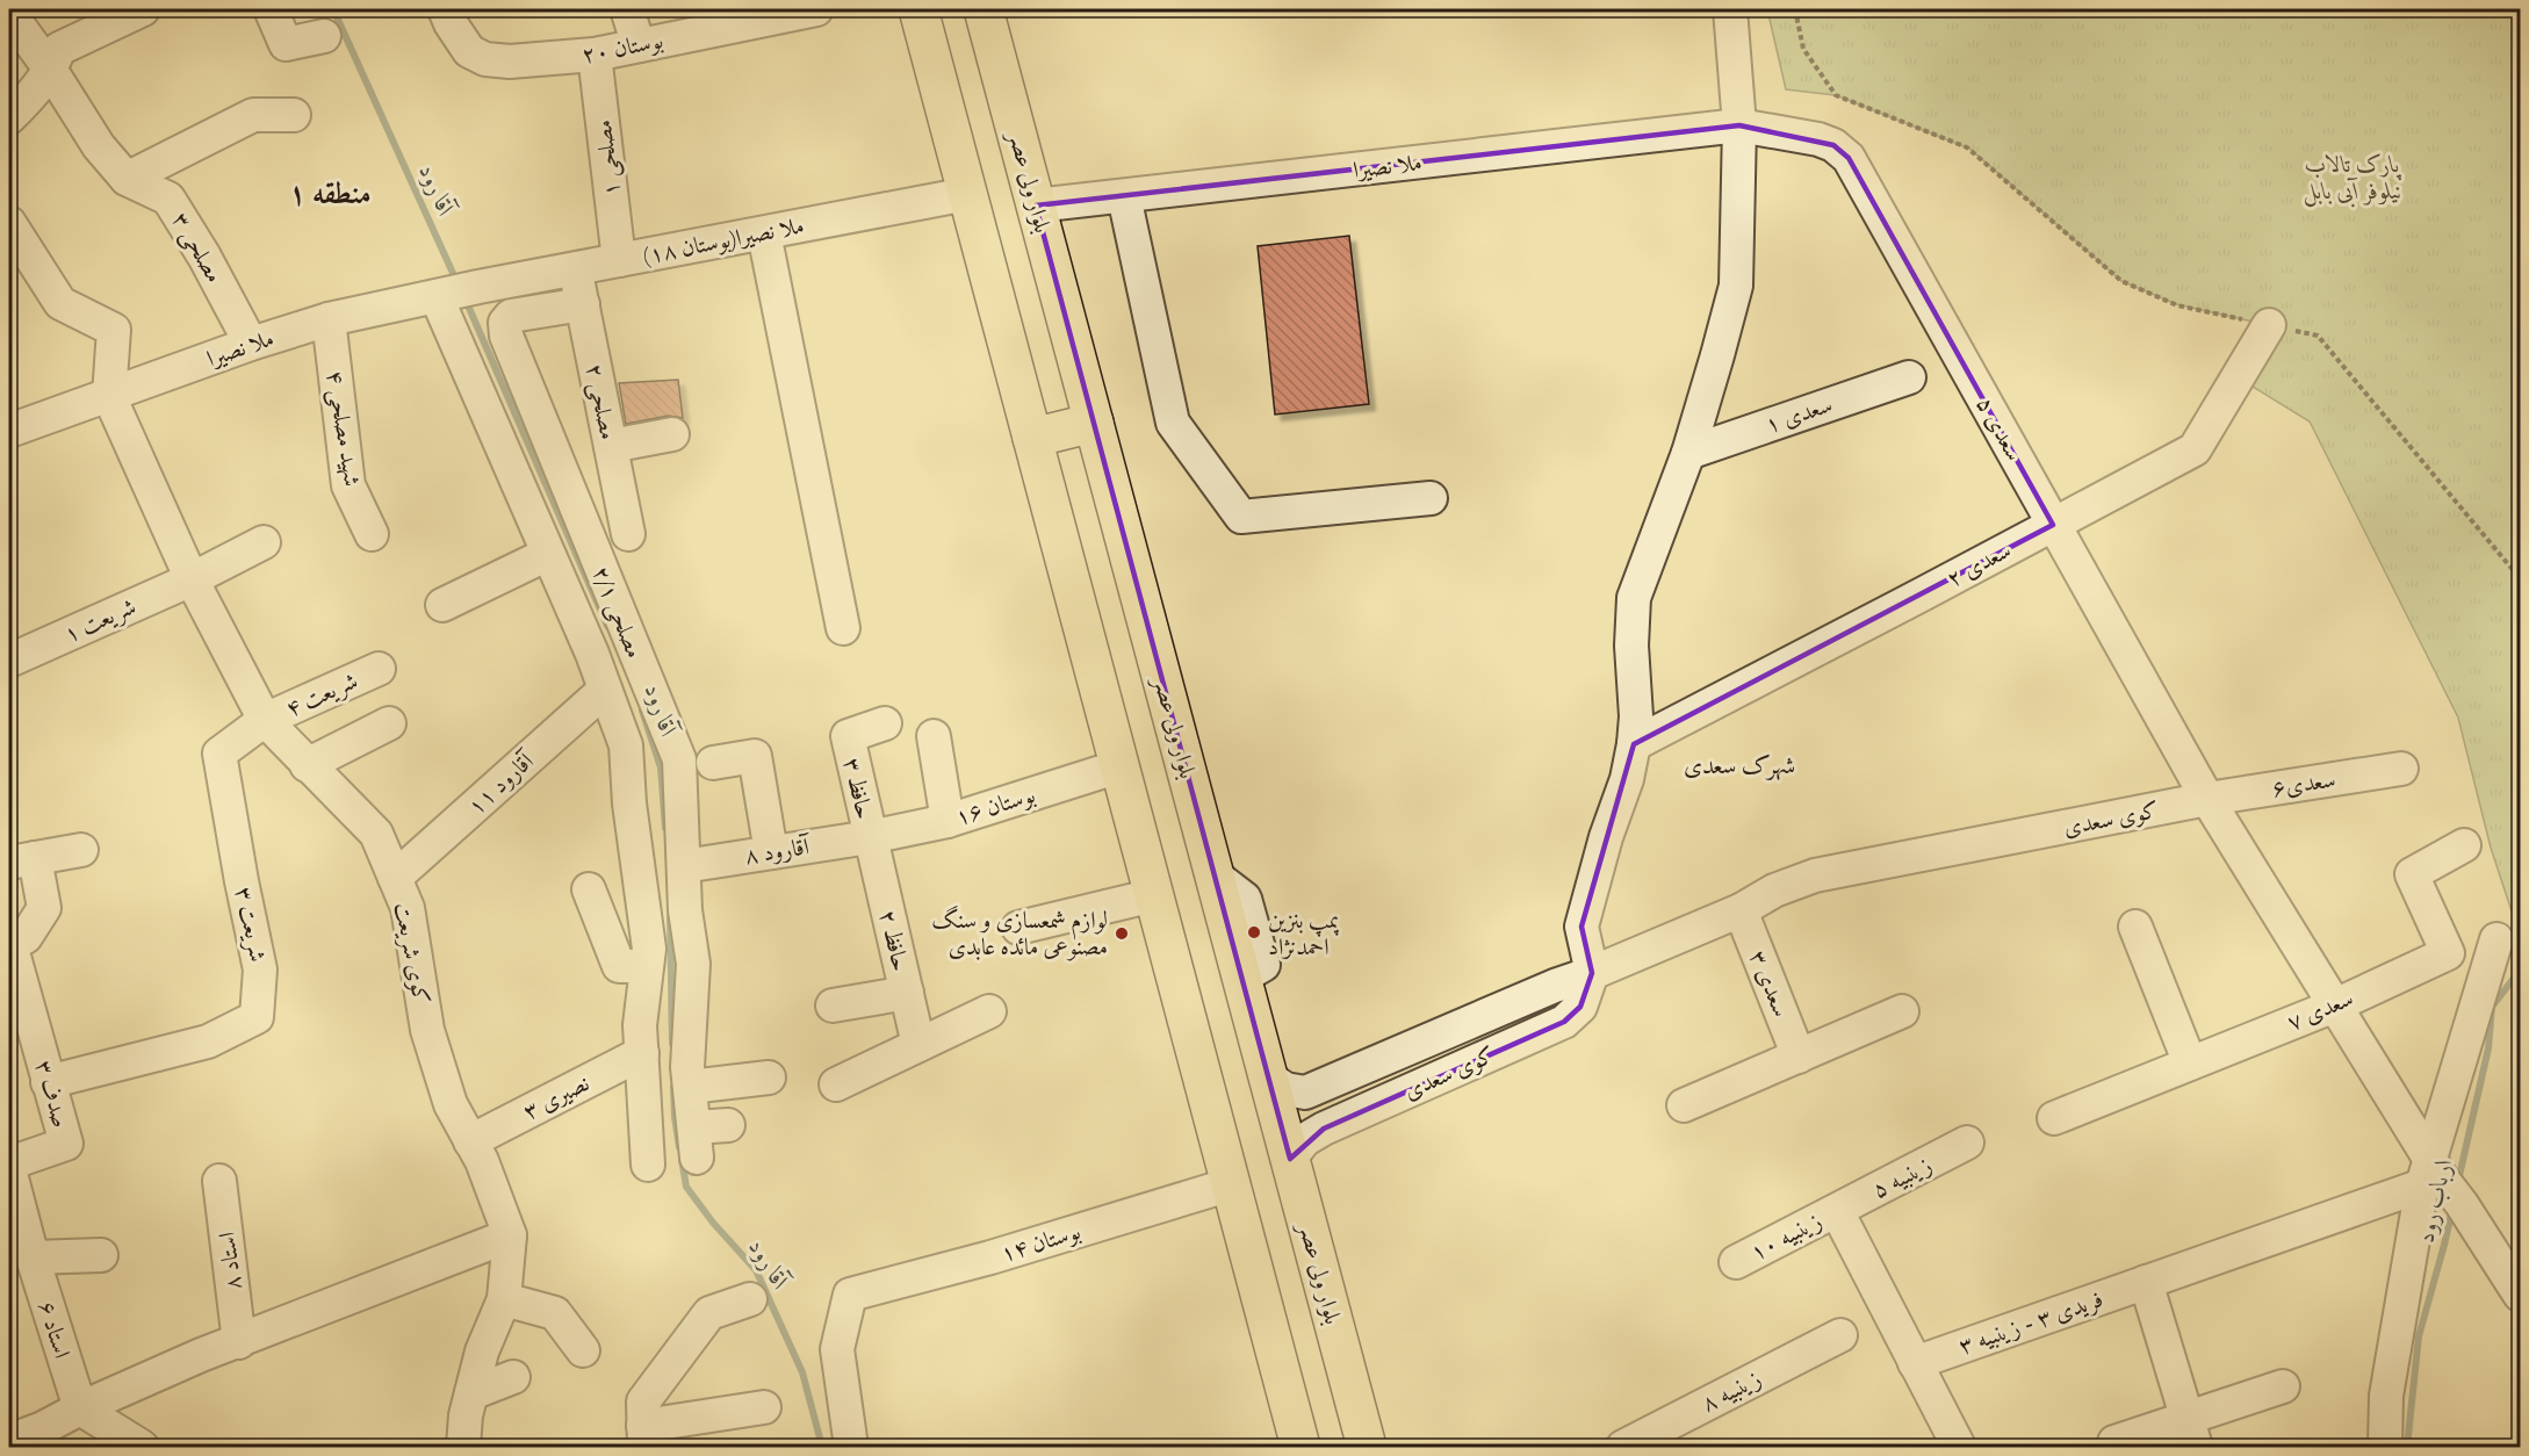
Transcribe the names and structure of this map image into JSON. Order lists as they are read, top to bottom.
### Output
{
  "streets": {
    "main road": ["بلوار ولی عصر"],
    "street": [
      "بوستان ۲۰",
      "مصلحی ۱",
      "ملا نصیرا",
      "ملا نصیرا(بوستان ۱۸)",
      "مصلحی ۳",
      "مصلحی ۲",
      "سعدی ۱",
      "شهید مصلحی ۴",
      "سعدی ۵",
      "سعدی ۲",
      "مصلحی ۲/۱",
      "شریعت ۱",
      "شریعت ۴",
      "آقارود ۱۱",
      "سعدی۶",
      "حافظ ۳",
      "بوستان ۱۶",
      "کوی سعدی",
      "آقارود ۸",
      "شریعت ۳",
      "حافظ ۲",
      "کوی شریعت",
      "سعدی ۳",
      "سعدی ۷",
      "صدف ۳",
      "نصیری ۳",
      "زینبیه ۵",
      "زینبیه ۱۰",
      "بوستان ۱۴",
      "استاد ۸",
      "فریدی ۳ - زینبیه ۳",
      "استاد ۶",
      "زینبیه ۸"
    ]
  },
  "crossings": [
    ["بوستان ۲۰", "مصلحی ۱"],
    ["مصلحی ۱", "ملا نصیرا(بوستان ۱۸)"],
    ["ملا نصیرا", "بلوار ولی عصر"],
    ["ملا نصیرا", "ملا نصیرا(بوستان ۱۸)"],
    ["ملا نصیرا", "مصلحی ۳"],
    ["ملا نصیرا", "شهید مصلحی ۴"],
    ["ملا نصیرا", "سعدی ۵"],
    ["ملا نصیرا", "کوی شریعت"],
    ["بلوار ولی عصر", "کوی سعدی"],
    ["ملا نصیرا(بوستان ۱۸)", "مصلحی ۲"],
    ["مصلحی ۲", "مصلحی ۲/۱"],
    ["سعدی ۵", "سعدی ۲"],
    ["سعدی ۵", "سعدی۶"],
    ["سعدی ۵", "کوی سعدی"],
    ["مصلحی ۲/۱", "آقارود ۸"],
    ["شریعت ۱", "کوی شریعت"],
    ["شریعت ۴", "شریعت ۳"],
    ["شریعت ۴", "کوی شریعت"],
    ["آقارود ۱۱", "کوی شریعت"],
    ["سعدی۶", "کوی سعدی"],
    ["حافظ ۳", "بوستان ۱۶"],
    ["حافظ ۳", "آقارود ۸"],
    ["حافظ ۳", "حافظ ۲"],
    ["بوستان ۱۶", "آقارود ۸"],
    ["بوستان ۱۶", "حافظ ۲"],
    ["کوی سعدی", "سعدی ۳"],
    ["آقارود ۸", "حافظ ۲"],
    ["شریعت ۳", "کوی شریعت"],
    ["شریعت ۳", "صدف ۳"],
    ["کوی شریعت", "نصیری ۳"],
    ["صدف ۳", "استاد ۶"],
    ["زینبیه ۵", "زینبیه ۱۰"]
  ],
  "districts": ["منطقه ۱", "شهرک سعدی"],
  "water": ["آقا رود", "ارباب رود"],
  "parks": ["پارک تالاب نیلوفر آبی بابل"],
  "places": ["پمپ بنزین احمدنژاد", "لوازم شمعسازی و سنگ مصنوعی مائده عابدی"]
}
